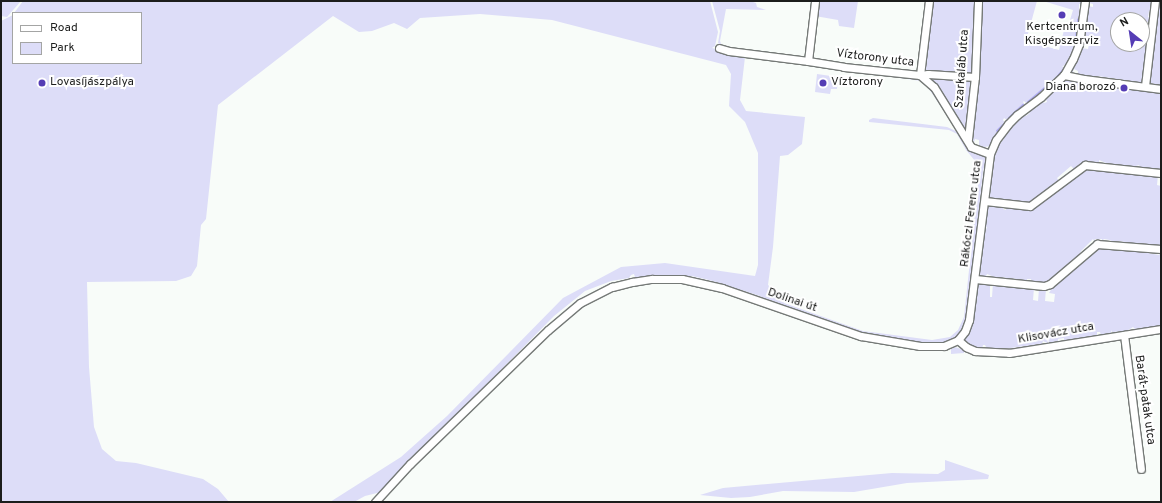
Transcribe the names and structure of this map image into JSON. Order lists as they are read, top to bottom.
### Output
{
  "streets": {
    "street": [
      "Víztorony utca",
      "Szarkaláb utca",
      "Rákóczi Ferenc utca",
      "Dolinai út",
      "Klisovácz utca",
      "Barát-patak utca"
    ]
  },
  "crossings": [
    ["Víztorony utca", "Szarkaláb utca"],
    ["Víztorony utca", "Rákóczi Ferenc utca"],
    ["Rákóczi Ferenc utca", "Dolinai út"],
    ["Rákóczi Ferenc utca", "Klisovácz utca"],
    ["Dolinai út", "Klisovácz utca"],
    ["Klisovácz utca", "Barát-patak utca"]
  ],
  "places": [
    "Kertcentrum, Kisgépszerviz",
    "Lovasíjászpálya",
    "Víztorony",
    "Diana borozó"
  ],
  "legend": ["Road", "Park"],
  "north": "top left"
}
